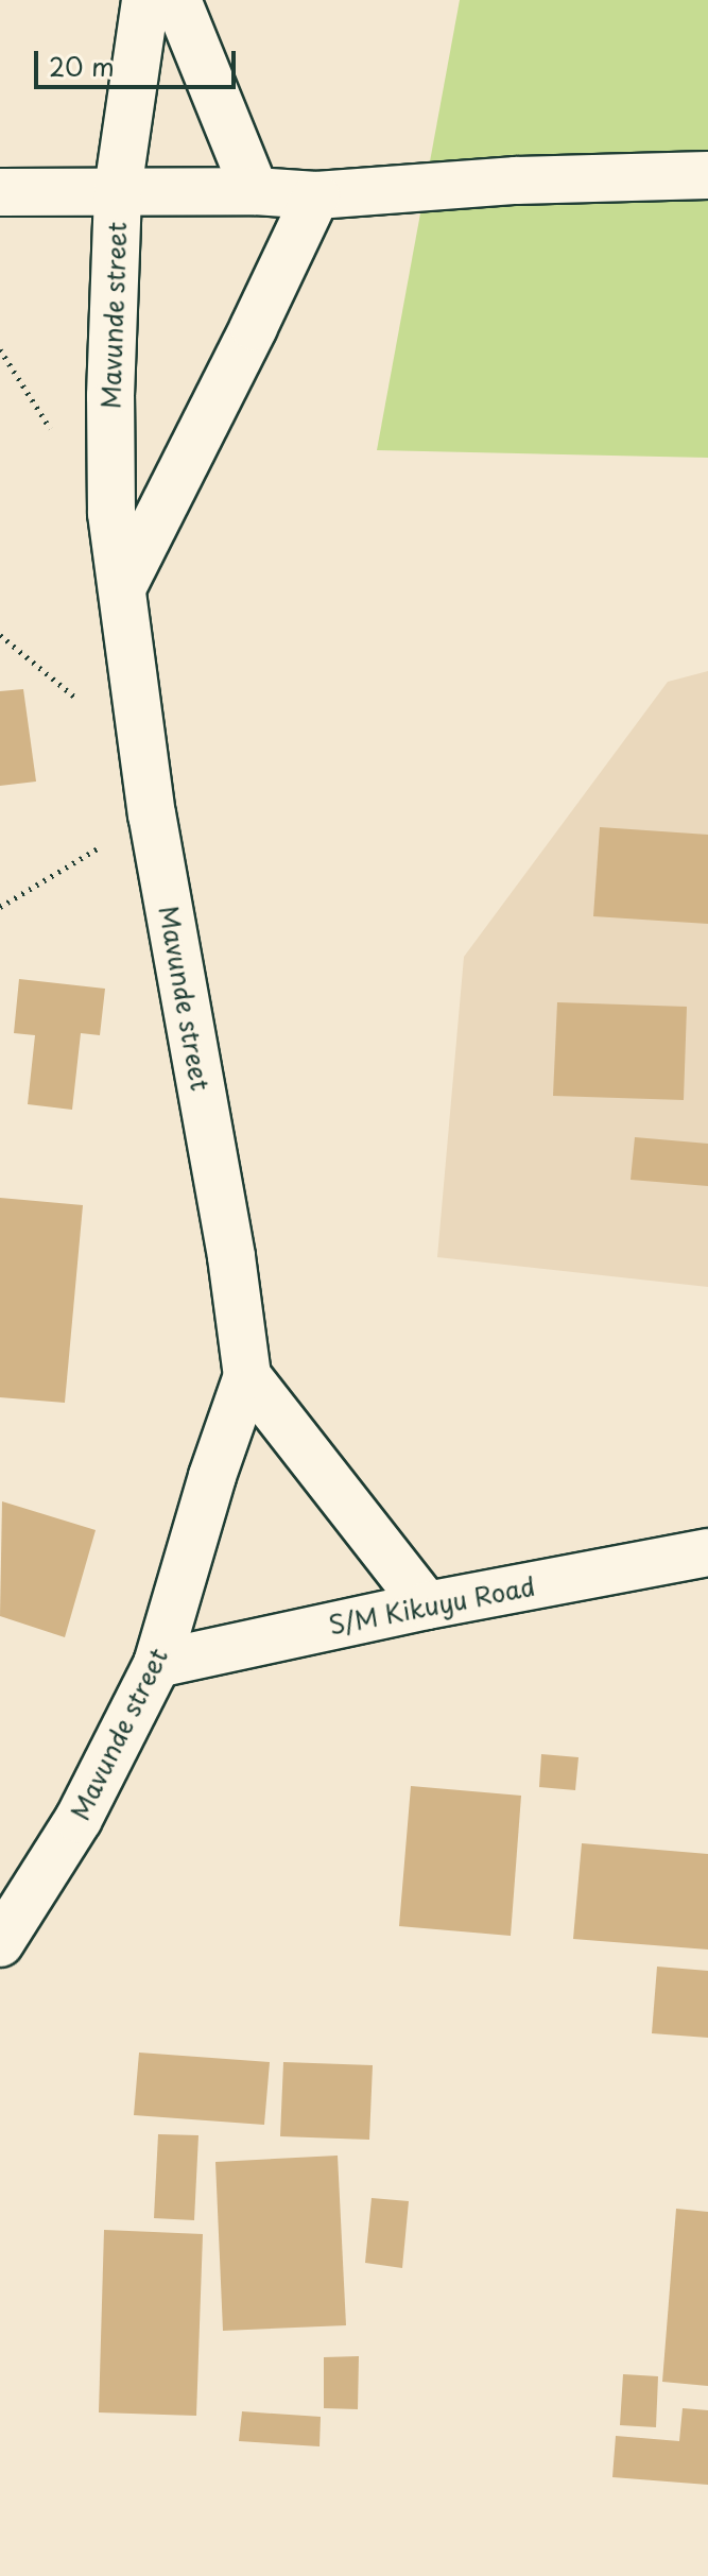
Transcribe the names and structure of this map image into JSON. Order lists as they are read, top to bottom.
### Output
{
  "streets": {
    "street": ["Mavunde street", "S/M Kikuyu Road"]
  },
  "crossings": [
    ["Mavunde street", "S/M Kikuyu Road"]
  ],
  "scale_bar": "20 m"
}
